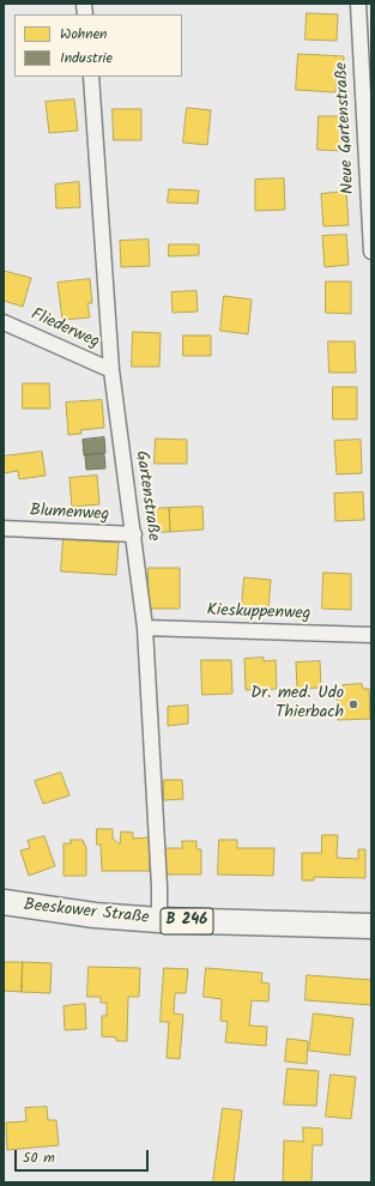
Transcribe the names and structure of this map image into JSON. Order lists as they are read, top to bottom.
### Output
{
  "streets": {
    "main road": ["Beeskower Straße", "B 246"],
    "street": [
      "Neue Gartenstraße",
      "Fliederweg",
      "Gartenstraße",
      "Blumenweg",
      "Kieskuppenweg"
    ]
  },
  "crossings": [
    ["Fliederweg", "Gartenstraße"],
    ["Gartenstraße", "Blumenweg"],
    ["Gartenstraße", "Kieskuppenweg"],
    ["Gartenstraße", "Beeskower Straße"]
  ],
  "places": ["Dr. med. Udo Thierbach"],
  "legend": ["Wohnen", "Industrie"],
  "scale_bar": "50 m"
}
